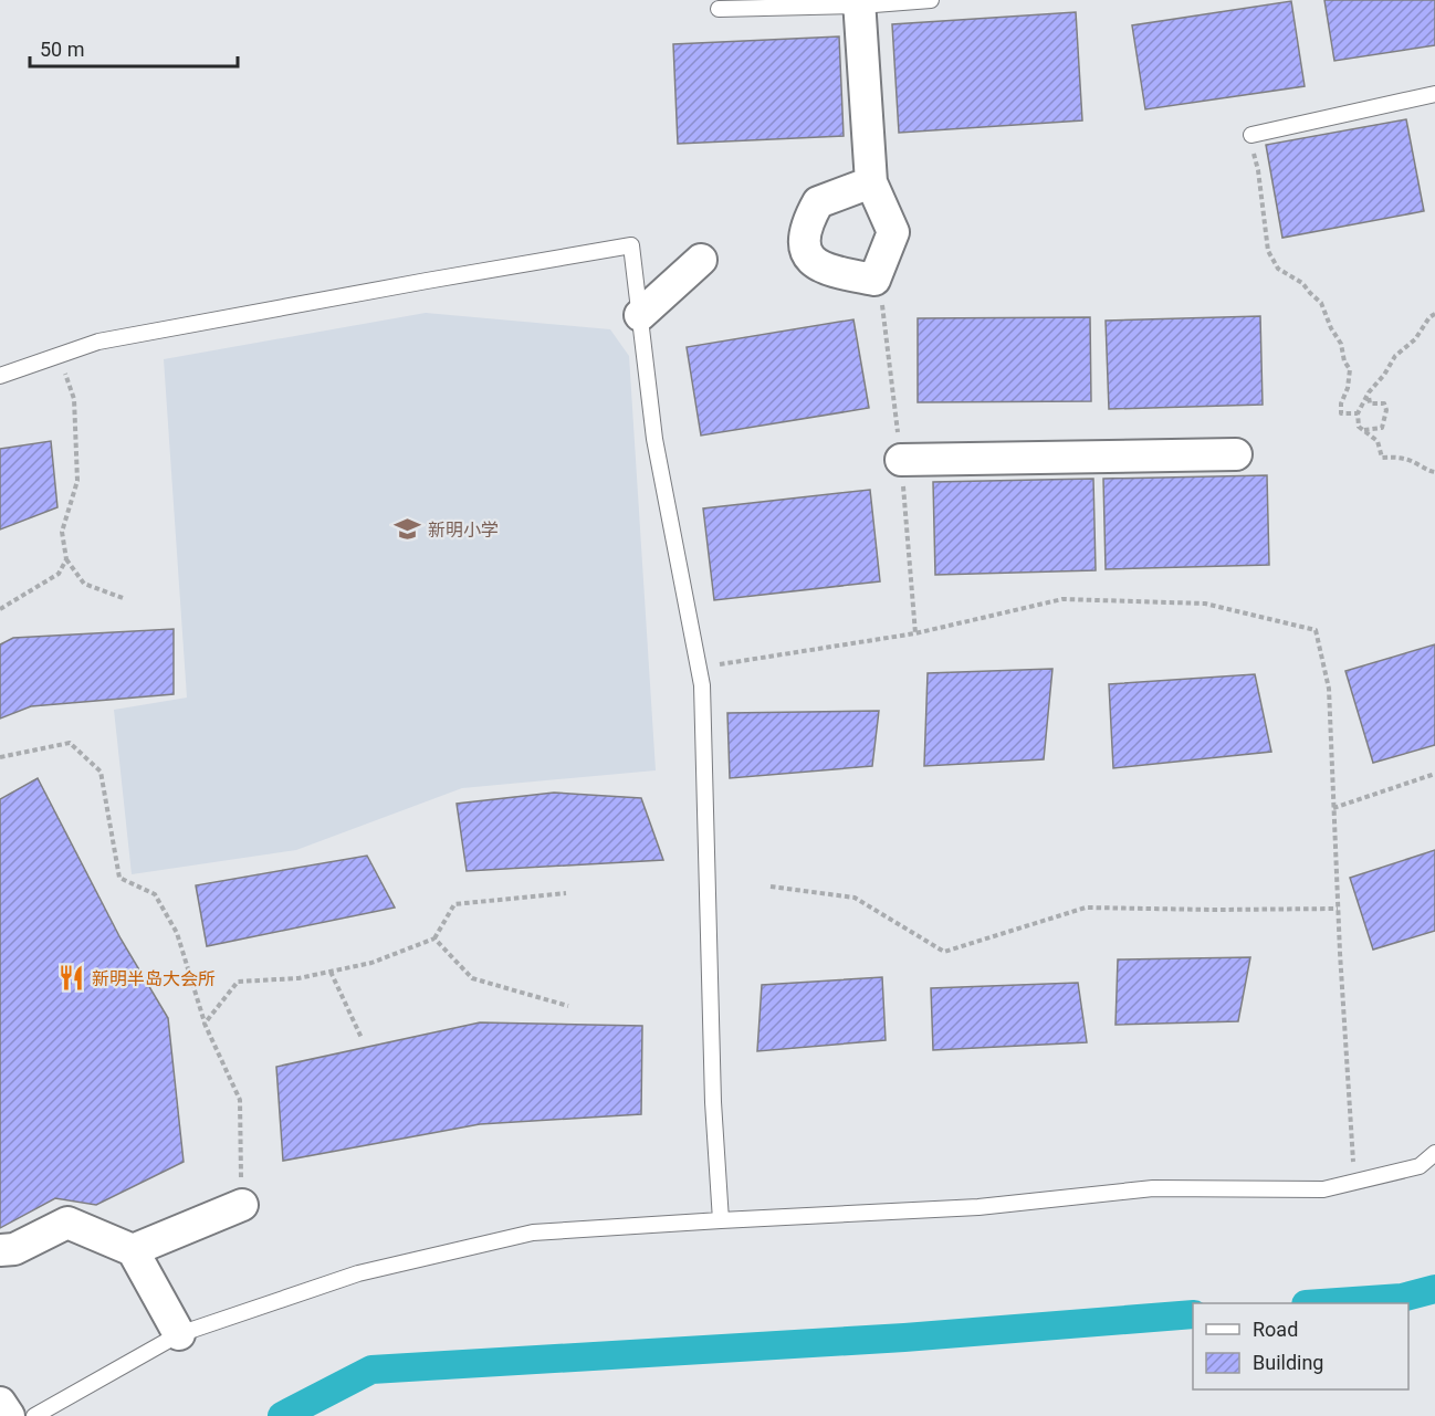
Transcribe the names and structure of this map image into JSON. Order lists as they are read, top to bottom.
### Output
{
  "places": {
    "school or university": ["新明小学"],
    "restaurant": ["新明半岛大会所"]
  },
  "legend": ["Road", "Building"],
  "scale_bar": "50 m"
}
